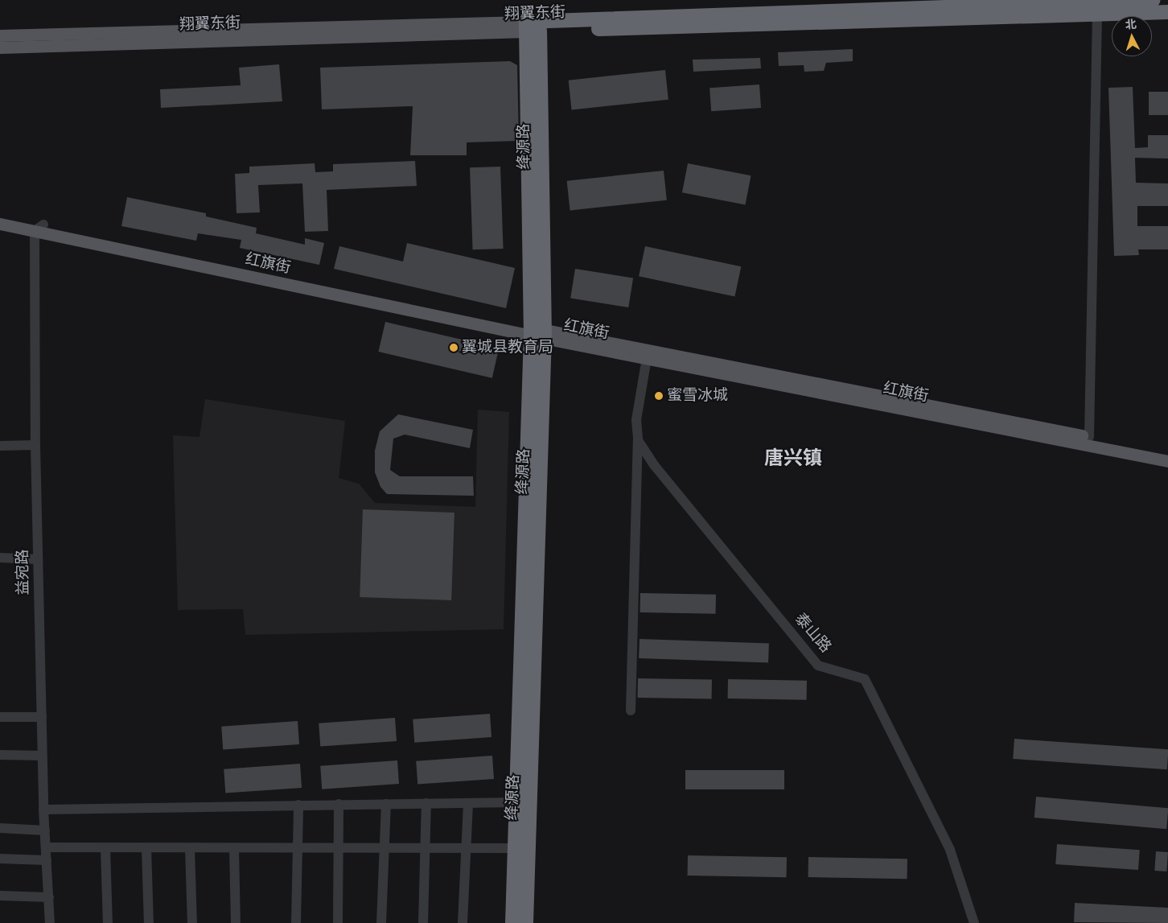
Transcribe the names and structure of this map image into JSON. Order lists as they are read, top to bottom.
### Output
{
  "streets": {
    "highway": ["翔翼东街", "绛源路"],
    "main road": ["红旗街"],
    "street": ["益宛路", "泰山路"]
  },
  "crossings": [
    ["翔翼东街", "绛源路"],
    ["绛源路", "红旗街"],
    ["红旗街", "益宛路"],
    ["红旗街", "泰山路"]
  ],
  "districts": ["唐兴镇"],
  "places": ["翼城县教育局", "蜜雪冰城"],
  "north": "top"
}
